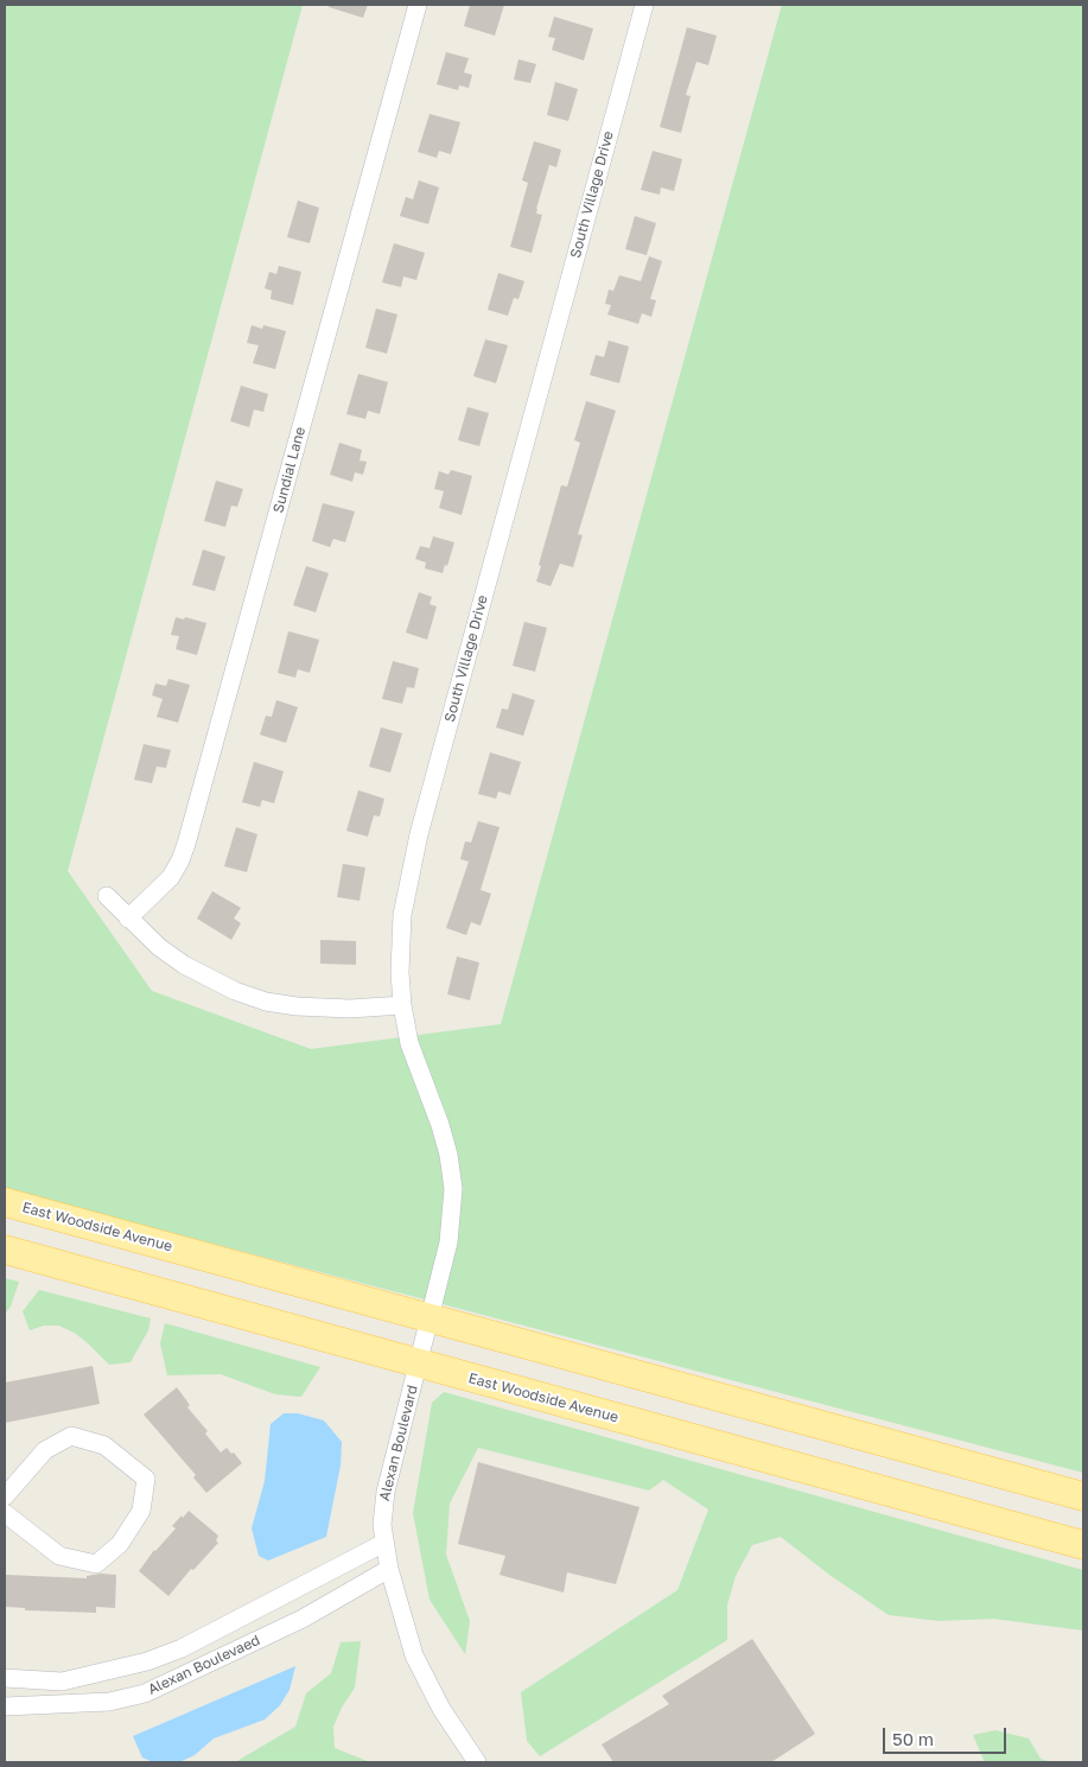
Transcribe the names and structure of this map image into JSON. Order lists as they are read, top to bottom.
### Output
{
  "streets": {
    "main road": ["East Woodside Avenue"],
    "street": [
      "South Village Drive",
      "Sundial Lane",
      "Alexan Boulevard",
      "Alexan Boulevaed"
    ]
  },
  "crossings": [
    ["South Village Drive", "East Woodside Avenue"],
    ["South Village Drive", "Alexan Boulevard"],
    ["East Woodside Avenue", "Alexan Boulevard"],
    ["Alexan Boulevard", "Alexan Boulevaed"]
  ],
  "scale_bar": "50 m"
}
